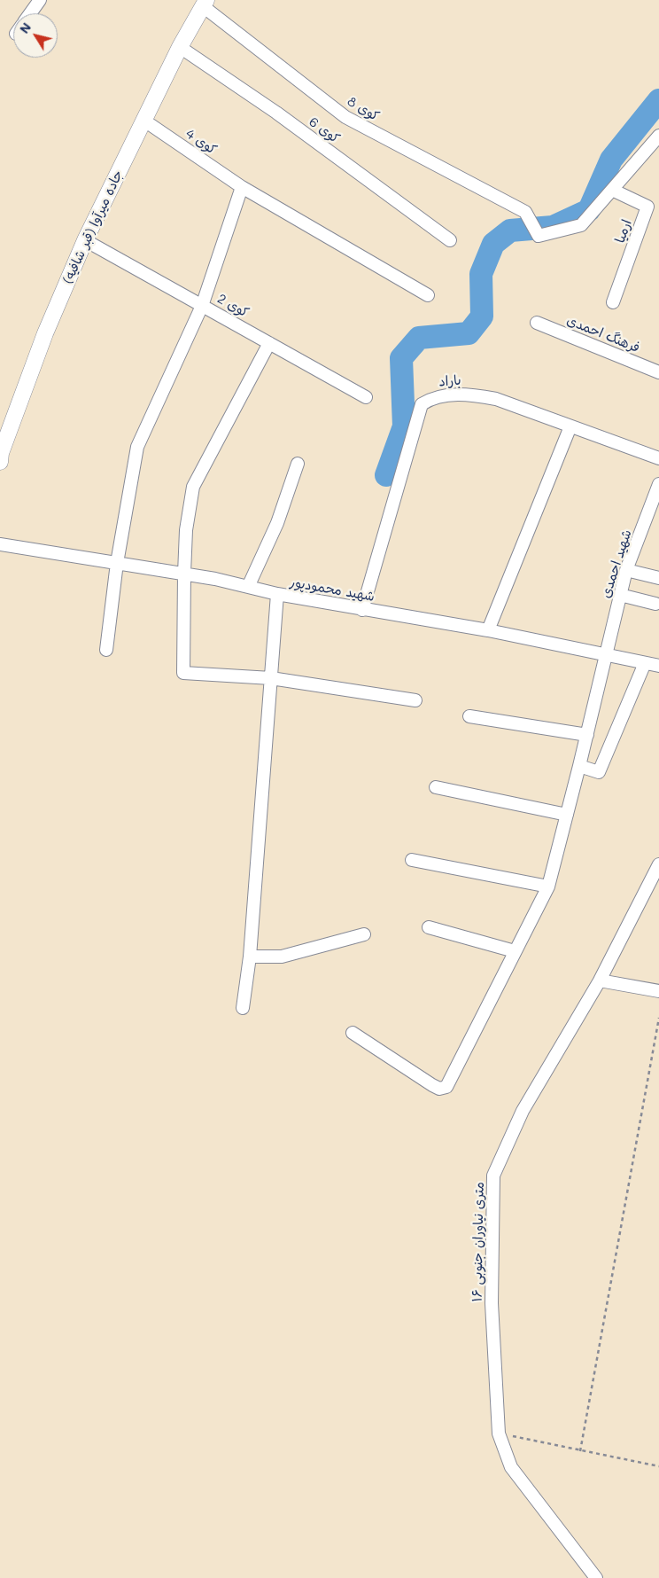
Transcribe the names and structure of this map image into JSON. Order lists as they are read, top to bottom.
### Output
{
  "streets": {
    "street": [
      "کوی 8",
      "کوی 6",
      "کوی 4",
      "جاده میرآوا (قبر شافیه)",
      "ارمیا",
      "کوی 2",
      "فرهنگ احمدی",
      "باراد",
      "شهید احمدی",
      "شهید محمودپور",
      "۱۶ متری نیاوران جنوبی"
    ]
  },
  "crossings": [
    ["کوی 8", "جاده میرآوا (قبر شافیه)"],
    ["کوی 8", "ارمیا"],
    ["کوی 6", "جاده میرآوا (قبر شافیه)"],
    ["کوی 4", "جاده میرآوا (قبر شافیه)"],
    ["جاده میرآوا (قبر شافیه)", "کوی 2"],
    ["باراد", "شهید محمودپور"],
    ["شهید احمدی", "شهید محمودپور"]
  ],
  "north": "top left"
}
